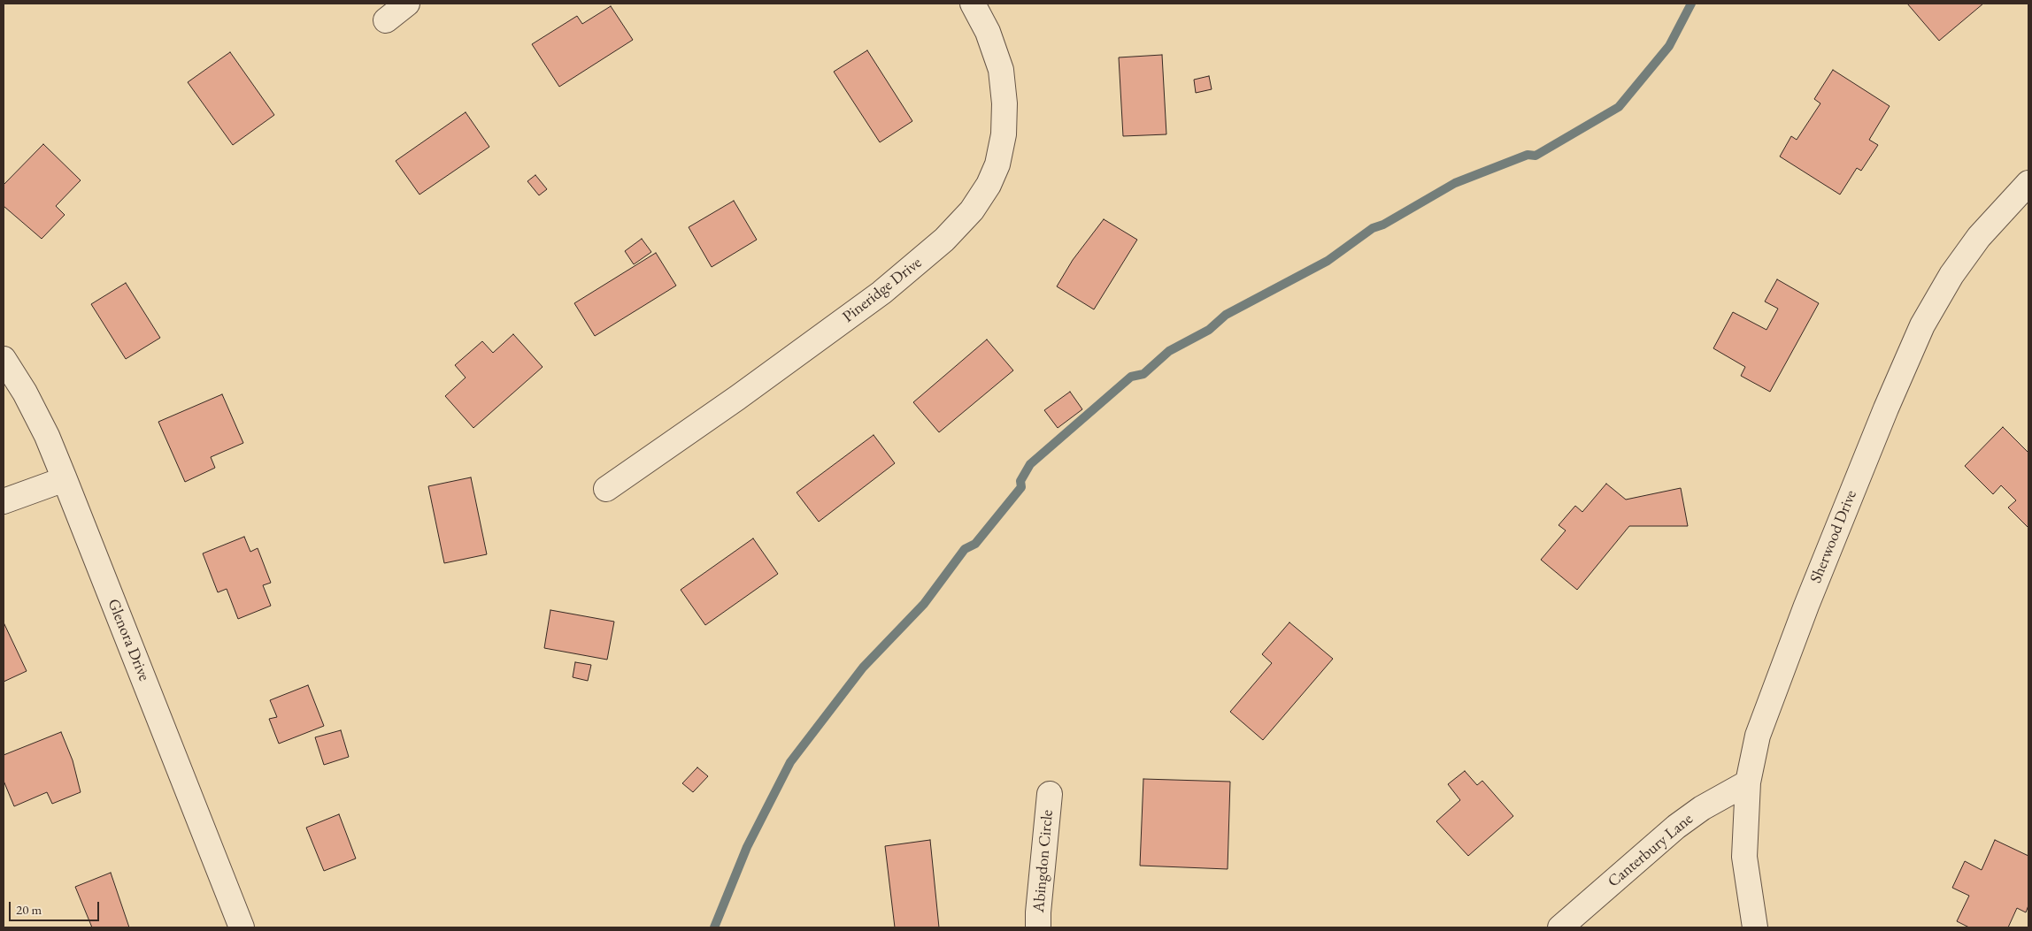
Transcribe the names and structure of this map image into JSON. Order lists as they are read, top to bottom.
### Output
{
  "streets": {
    "street": [
      "Pineridge Drive",
      "Sherwood Drive",
      "Glenora Drive",
      "Canterbury Lane",
      "Abingdon Circle"
    ]
  },
  "crossings": [
    ["Sherwood Drive", "Canterbury Lane"]
  ],
  "scale_bar": "20 m"
}
